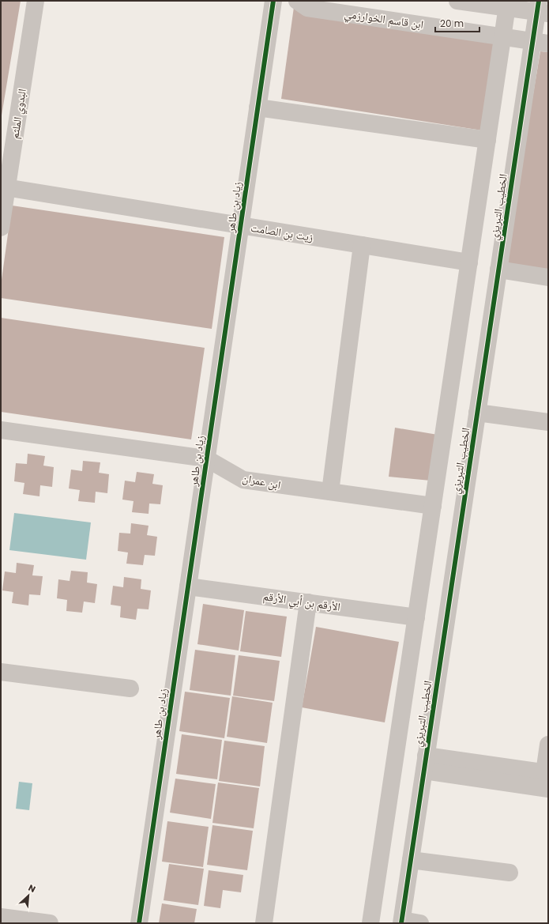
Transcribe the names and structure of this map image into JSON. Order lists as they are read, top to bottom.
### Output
{
  "streets": {
    "street": [
      "ابن قاسم الخوارزمي",
      "البدوي الملثم",
      "زياد بن طاهر",
      "الخطيب التبريزي",
      "زيت بن الصامت",
      "ابن عمران",
      "الأرقم بن أبي الأرقم"
    ]
  },
  "crossings": [
    ["ابن قاسم الخوارزمي", "الخطيب التبريزي"],
    ["البدوي الملثم", "زيت بن الصامت"],
    ["زياد بن طاهر", "زيت بن الصامت"],
    ["زياد بن طاهر", "ابن عمران"],
    ["زياد بن طاهر", "الأرقم بن أبي الأرقم"],
    ["الخطيب التبريزي", "زيت بن الصامت"],
    ["الخطيب التبريزي", "ابن عمران"],
    ["الخطيب التبريزي", "الأرقم بن أبي الأرقم"]
  ],
  "scale_bar": "20 m",
  "north": "top right"
}
